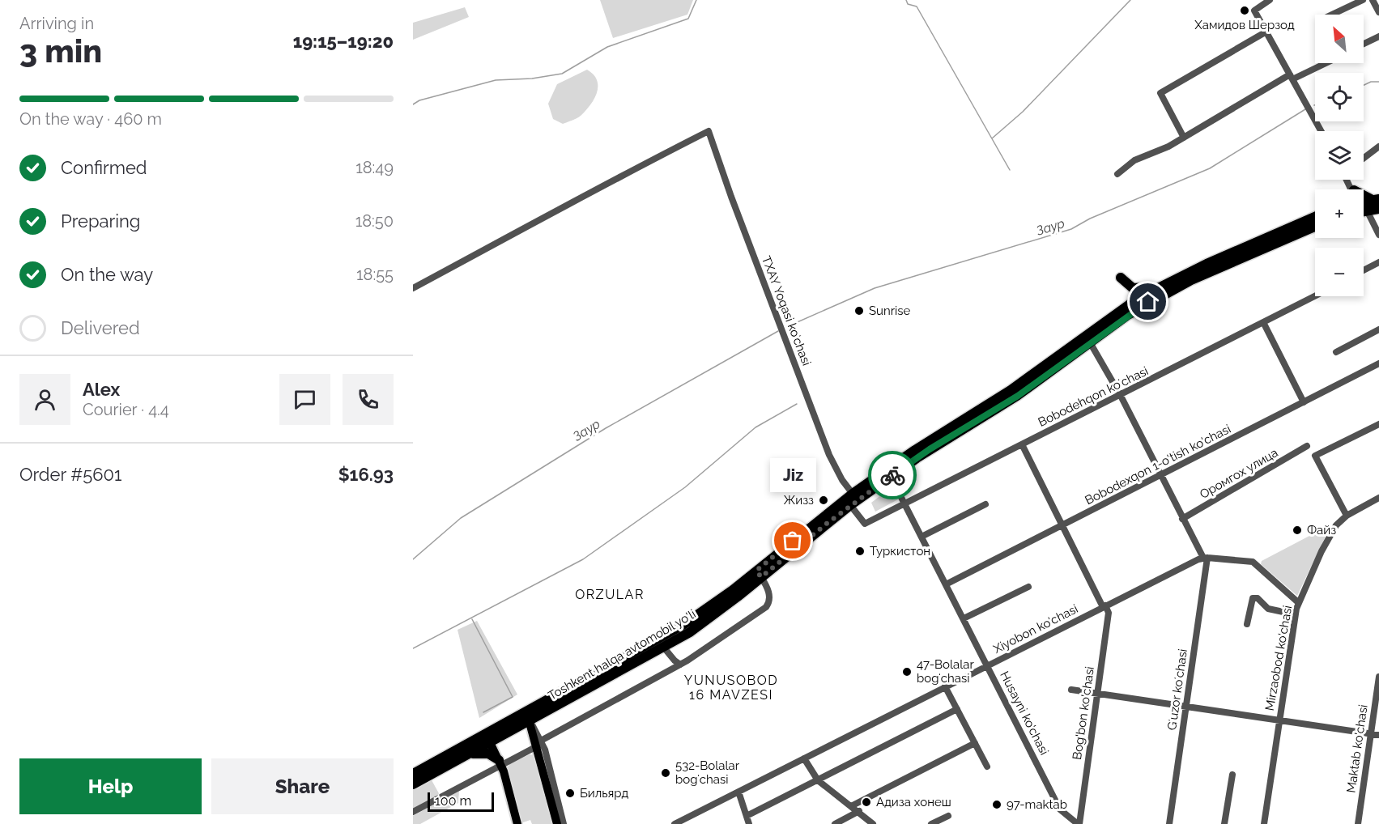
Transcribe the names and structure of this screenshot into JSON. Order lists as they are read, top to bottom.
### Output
{
  "streets": {
    "highway": ["Toshkent halqa avtomobil yo'li"],
    "street": [
      "TXAY Yoqasi koʻchasi",
      "Bobodehqon koʻchasi",
      "Bobodexqon 1-o'tish ko'chasi",
      "Оромгох улица",
      "Xiyobon ko'chasi",
      "Mirzaobod ko'chasi",
      "Gʻuzor koʻchasi",
      "Husayni ko'chasi",
      "Bog'bon ko'chasi",
      "Maktab ko'chasi"
    ]
  },
  "crossings": [
    ["TXAY Yoqasi koʻchasi", "Toshkent halqa avtomobil yo'li"],
    ["Bobodehqon koʻchasi", "Toshkent halqa avtomobil yo'li"],
    ["Bobodehqon koʻchasi", "Husayni ko'chasi"],
    ["Bobodehqon koʻchasi", "Bog'bon ko'chasi"],
    ["Bobodexqon 1-o'tish ko'chasi", "Husayni ko'chasi"],
    ["Bobodexqon 1-o'tish ko'chasi", "Bog'bon ko'chasi"],
    ["Xiyobon ko'chasi", "Gʻuzor koʻchasi"],
    ["Xiyobon ko'chasi", "Husayni ko'chasi"],
    ["Xiyobon ko'chasi", "Bog'bon ko'chasi"],
    ["Toshkent halqa avtomobil yo'li", "Husayni ko'chasi"],
    ["Husayni ko'chasi", "Bog'bon ko'chasi"]
  ],
  "districts": ["ORZULAR", "YUNUSOBOD 16 MAVZESI"],
  "water": ["Заур"],
  "places": [
    "Хамидов Шерзод",
    "Sunrise",
    "Жизз",
    "Файз",
    "Jiz",
    "Туркистон",
    "47-Bolalar bogʻchasi",
    "532-Bolalar bogʻchasi",
    "Бильярд",
    "Адиза хонеш",
    "97-maktab"
  ],
  "scale_bar": "100 m",
  "north": "top left",
  "page": {
    "heading": ["3 min", "Arriving in", "19:15–19:20"],
    "panel": [
      "Alex",
      "Courier · 4.4",
      "Order #5601",
      "$16.93"
    ],
    "map_buttons": ["+", "−"],
    "bar": "On the way · 460 m",
    "list": [
      ["Confirmed", "18:49"],
      ["Preparing", "18:50"],
      ["On the way", "18:55"],
      "Delivered"
    ],
    "bubble": "Jiz",
    "buttons": ["Help", "Share"],
    "scale": "100 m"
  }
}
